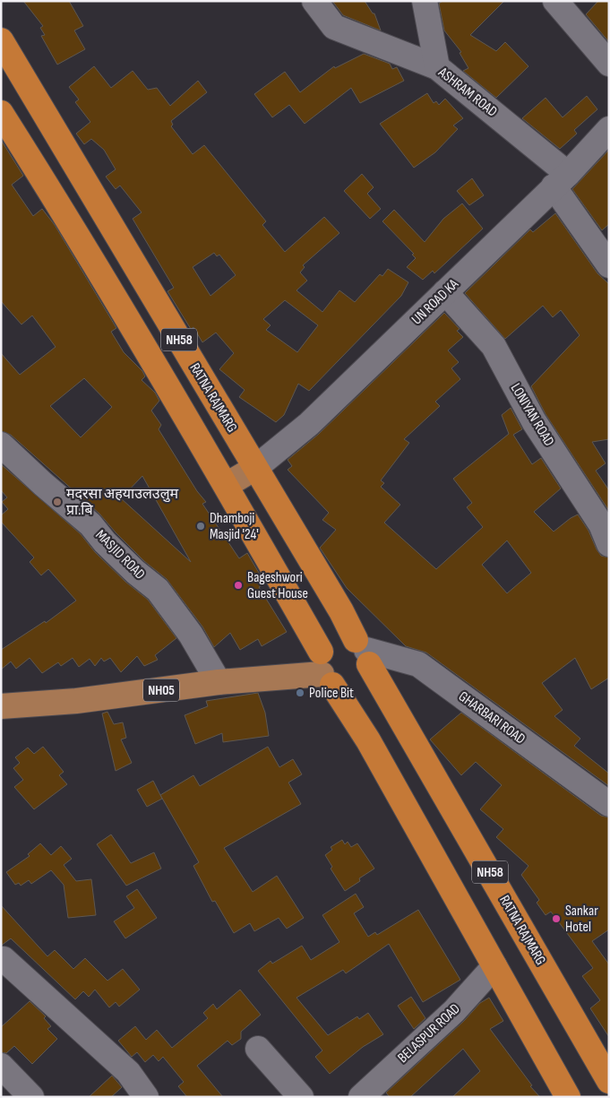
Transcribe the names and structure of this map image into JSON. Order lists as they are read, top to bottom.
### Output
{
  "streets": {
    "highway": ["NH58", "RATNA RAJMARG"],
    "main road": ["NH05"],
    "street": [
      "ASHRAM ROAD",
      "UN ROAD KA",
      "LONIYAN ROAD",
      "MASJID ROAD",
      "GHARBARI ROAD",
      "BELASPUR ROAD"
    ]
  },
  "crossings": [
    ["ASHRAM ROAD", "UN ROAD KA"],
    ["UN ROAD KA", "RATNA RAJMARG"],
    ["UN ROAD KA", "LONIYAN ROAD"],
    ["NH58", "RATNA RAJMARG"],
    ["NH58", "NH05"],
    ["NH58", "GHARBARI ROAD"],
    ["NH58", "BELASPUR ROAD"],
    ["RATNA RAJMARG", "NH05"],
    ["RATNA RAJMARG", "GHARBARI ROAD"],
    ["MASJID ROAD", "NH05"],
    ["NH05", "GHARBARI ROAD"]
  ],
  "places": [
    "मदरसा अहयाउलउलुम प्रा.बि",
    "Dhamboji Masjid '24'",
    "Bageshwori Guest House",
    "Police Bit",
    "Sankar Hotel"
  ]
}
